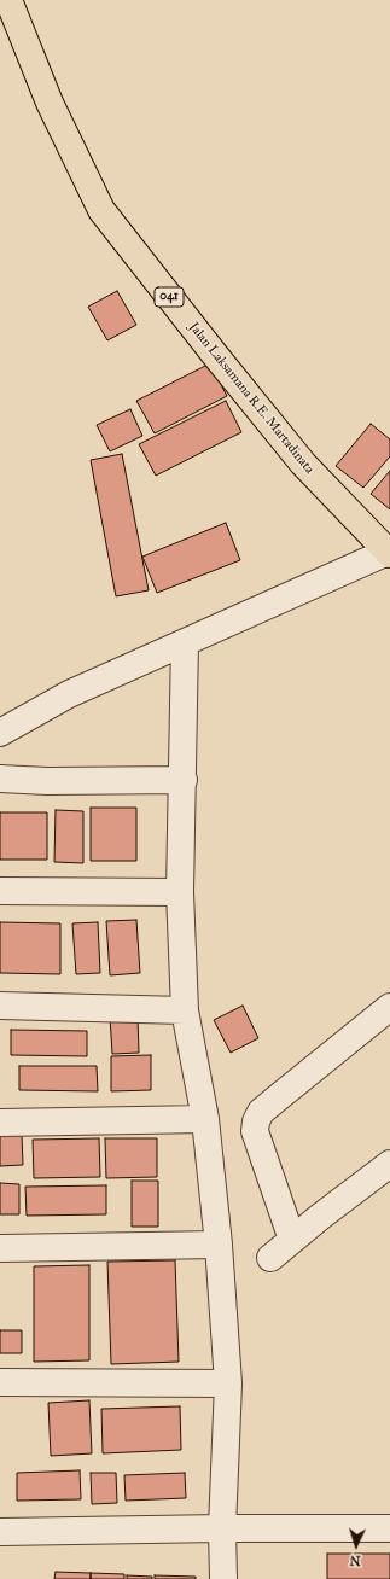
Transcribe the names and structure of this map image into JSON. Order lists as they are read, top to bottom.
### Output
{
  "streets": {
    "main road": ["041", "Jalan Laksamana R.E. Martadinata"]
  },
  "north": "bottom"
}
